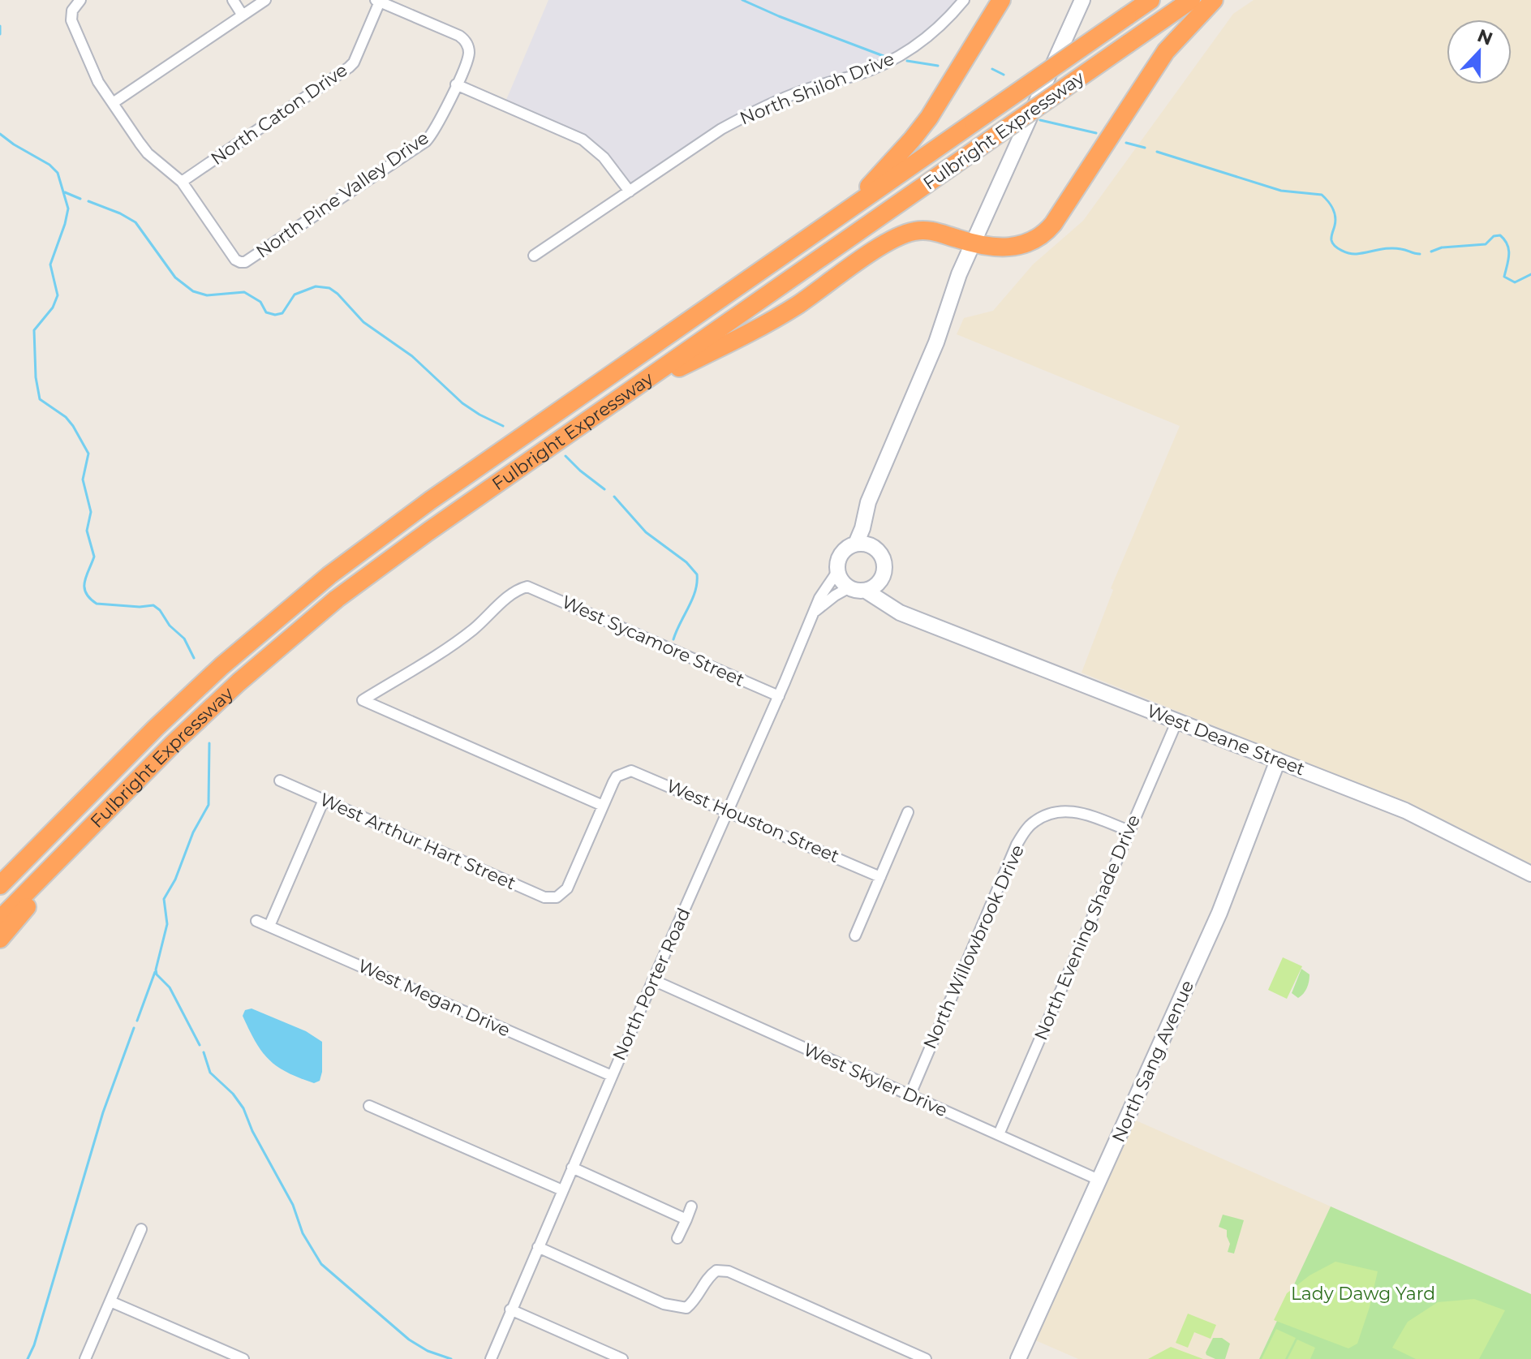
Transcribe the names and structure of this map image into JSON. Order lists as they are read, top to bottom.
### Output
{
  "streets": {
    "highway": ["Fulbright Expressway"],
    "street": [
      "North Shiloh Drive",
      "North Caton Drive",
      "North Pine Valley Drive",
      "West Sycamore Street",
      "West Deane Street",
      "West Houston Street",
      "West Arthur Hart Street",
      "North Evening Shade Drive",
      "North Willowbrook Drive",
      "North Porter Road",
      "West Megan Drive",
      "North Sang Avenue",
      "West Skyler Drive"
    ]
  },
  "crossings": [
    ["North Caton Drive", "North Pine Valley Drive"],
    ["West Sycamore Street", "West Houston Street"],
    ["West Sycamore Street", "West Arthur Hart Street"],
    ["West Sycamore Street", "North Porter Road"],
    ["West Deane Street", "North Evening Shade Drive"],
    ["West Deane Street", "North Porter Road"],
    ["West Deane Street", "North Sang Avenue"],
    ["West Houston Street", "West Arthur Hart Street"],
    ["West Houston Street", "North Porter Road"],
    ["North Evening Shade Drive", "North Willowbrook Drive"],
    ["North Evening Shade Drive", "West Skyler Drive"],
    ["North Willowbrook Drive", "West Skyler Drive"],
    ["North Porter Road", "West Megan Drive"],
    ["North Porter Road", "West Skyler Drive"],
    ["North Sang Avenue", "West Skyler Drive"]
  ],
  "parks": ["Lady Dawg Yard"],
  "north": "top"
}
